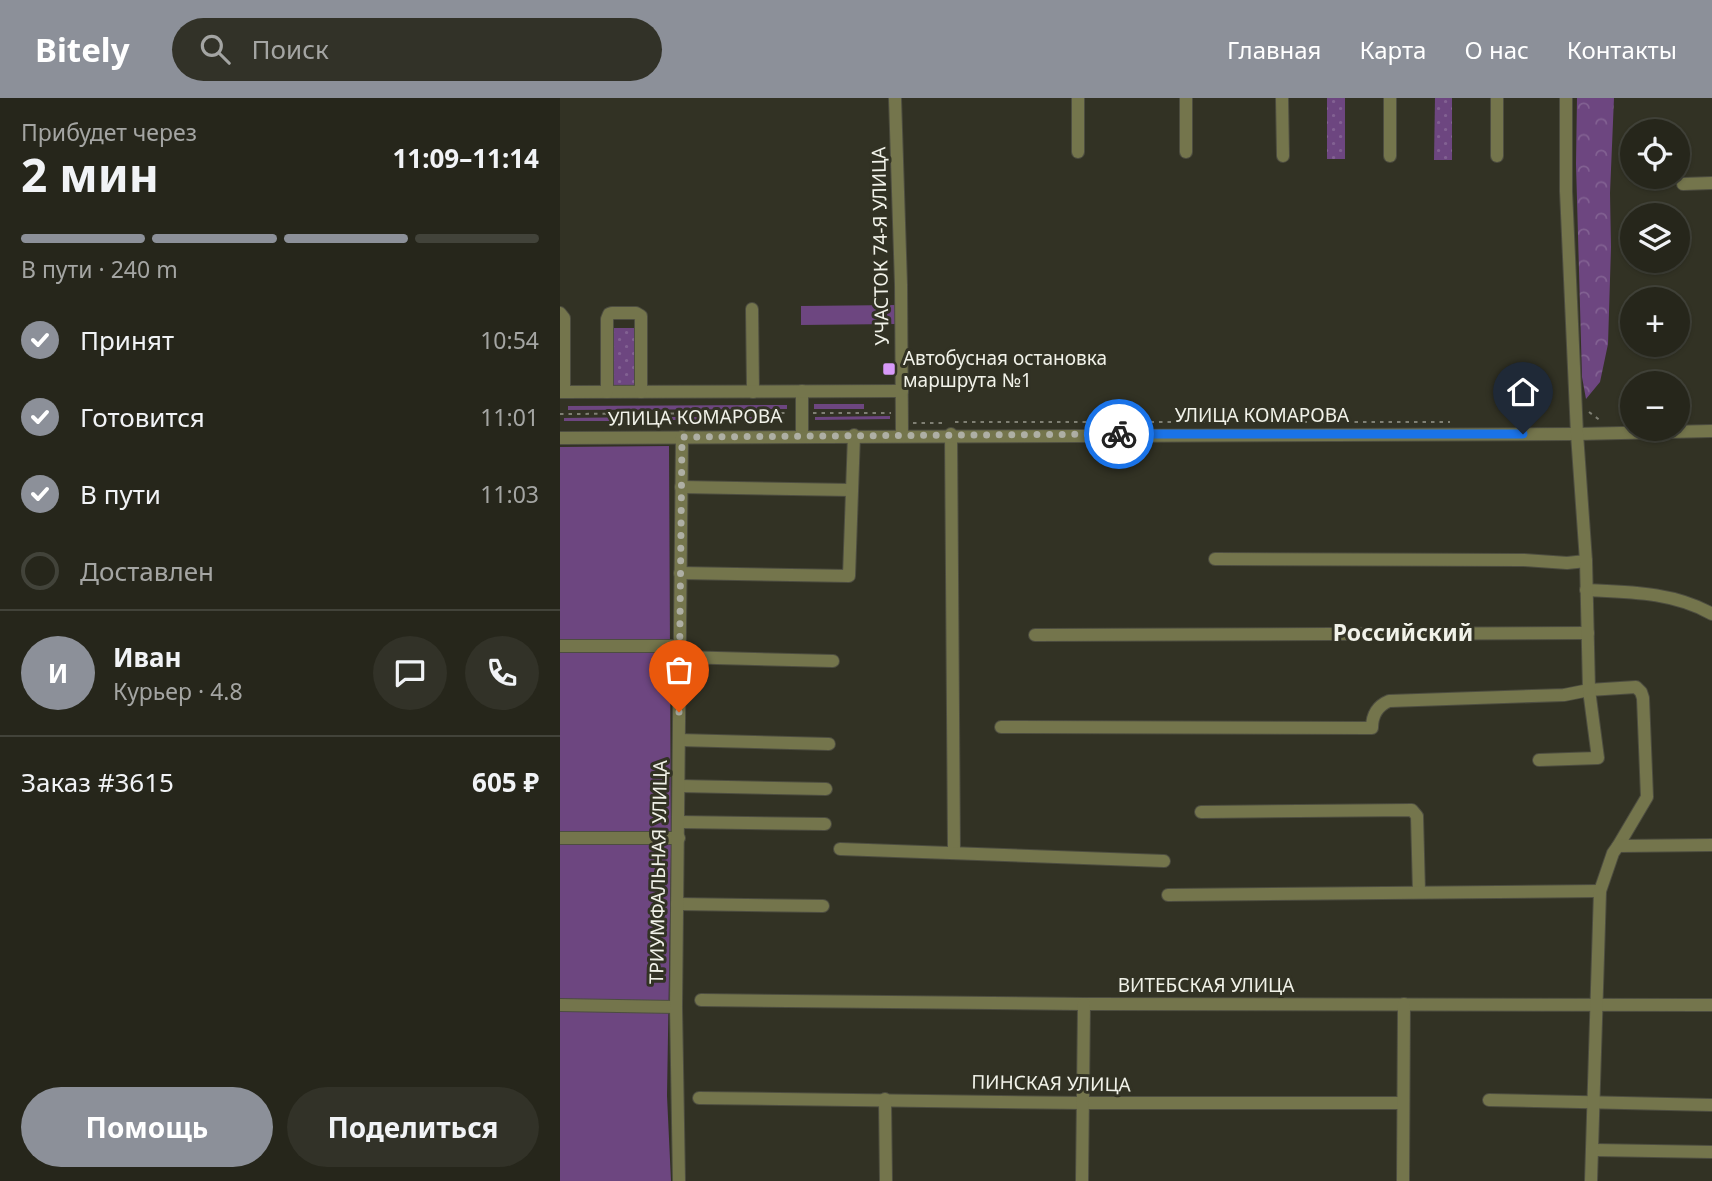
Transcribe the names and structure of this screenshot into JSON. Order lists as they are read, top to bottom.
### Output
{
  "streets": {
    "street": [
      "УЧАСТОК 74-Я УЛИЦА",
      "УЛИЦА КОМАРОВА",
      "ТРИУМФАЛЬНАЯ УЛИЦА",
      "ВИТЕБСКАЯ УЛИЦА",
      "ПИНСКАЯ УЛИЦА"
    ]
  },
  "crossings": [
    ["УЧАСТОК 74-Я УЛИЦА", "УЛИЦА КОМАРОВА"],
    ["УЛИЦА КОМАРОВА", "ТРИУМФАЛЬНАЯ УЛИЦА"]
  ],
  "districts": ["Российский"],
  "places": {
    "transit": ["Автобусная остановка маршрута №1"]
  },
  "page": {
    "header": "Bitely",
    "search": "Поиск",
    "nav": [
      "Главная",
      "Карта",
      "О нас",
      "Контакты"
    ],
    "heading": ["2 мин", "Прибудет через", "11:09–11:14"],
    "panel": [
      "Иван",
      "Курьер · 4.8",
      "Заказ #3615",
      "605 ₽"
    ],
    "map_buttons": ["+", "−"],
    "bar": "В пути · 240 m",
    "list": [
      ["Принят", "10:54"],
      ["Готовится", "11:01"],
      ["В пути", "11:03"],
      "Доставлен"
    ],
    "round": "И",
    "buttons": ["Помощь", "Поделиться"]
  }
}
